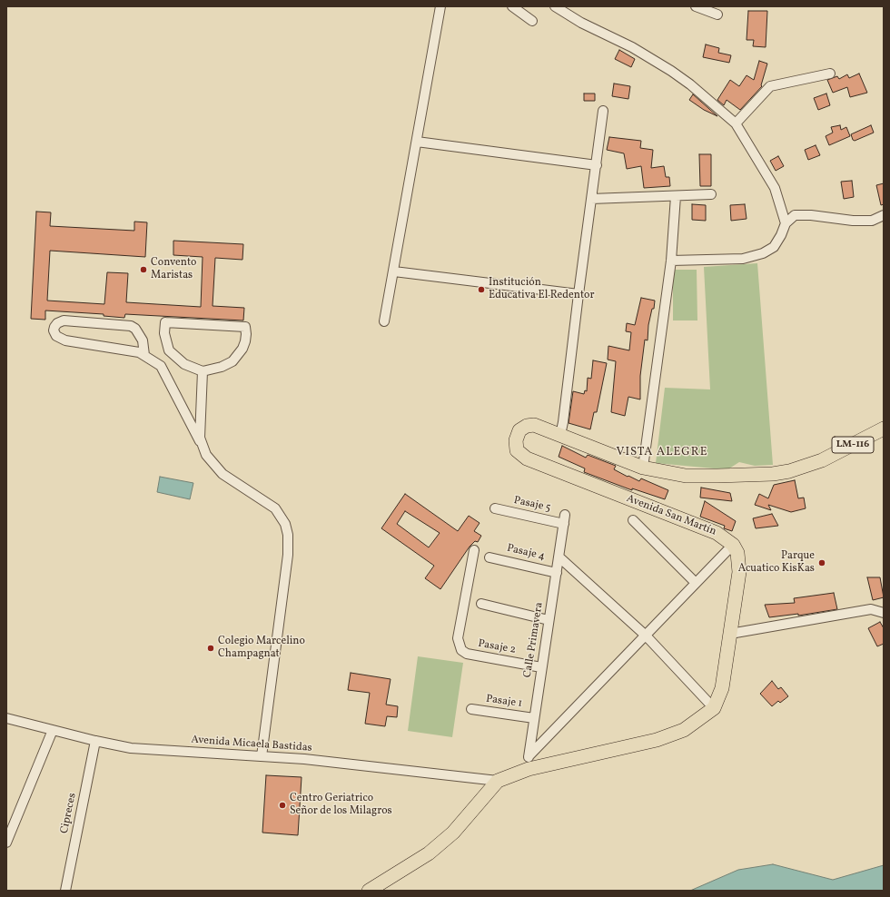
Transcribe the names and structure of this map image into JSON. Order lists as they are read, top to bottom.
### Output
{
  "streets": {
    "main road": ["LM-116", "Avenida San Martín"],
    "street": [
      "Pasaje 5",
      "Pasaje 4",
      "Calle Primavera",
      "Pasaje 2",
      "Pasaje 1",
      "Avenida Micaela Bastidas",
      "Cipreces"
    ]
  },
  "crossings": [
    ["Pasaje 5", "Calle Primavera"],
    ["Pasaje 4", "Calle Primavera"],
    ["Calle Primavera", "Pasaje 2"],
    ["Calle Primavera", "Pasaje 1"],
    ["Avenida Micaela Bastidas", "Cipreces"]
  ],
  "districts": ["VISTA ALEGRE"],
  "places": [
    "Convento Maristas",
    "Institución Educativa El Redentor",
    "Parque Acuatico KisKas",
    "Colegio Marcelino Champagnat",
    "Centro Geriatrico Señor de los Milagros"
  ]
}
